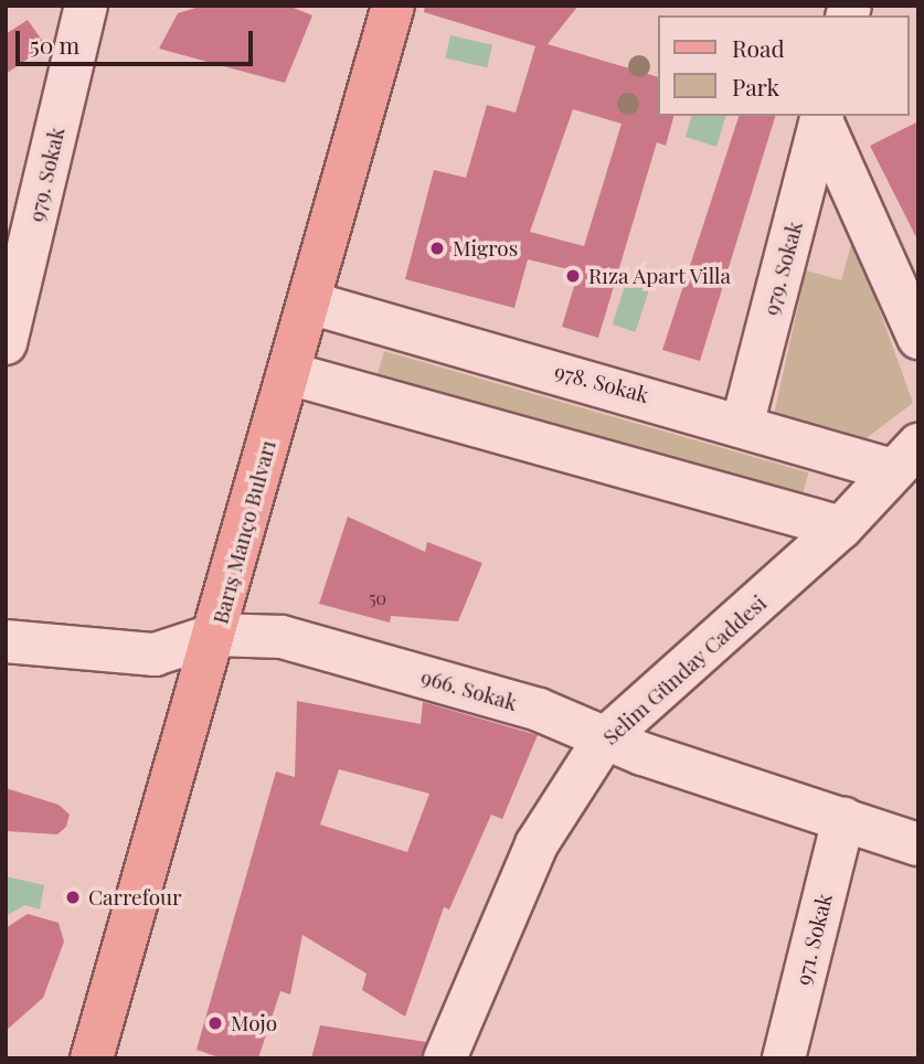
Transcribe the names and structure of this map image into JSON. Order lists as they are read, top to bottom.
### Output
{
  "streets": {
    "main road": ["Barış Manço Bulvarı"],
    "street": [
      "979. Sokak",
      "978. Sokak",
      "Selim Günday Caddesi",
      "966. Sokak",
      "971. Sokak"
    ]
  },
  "crossings": [
    ["979. Sokak", "978. Sokak"],
    ["978. Sokak", "Barış Manço Bulvarı"],
    ["978. Sokak", "Selim Günday Caddesi"],
    ["Barış Manço Bulvarı", "966. Sokak"],
    ["Selim Günday Caddesi", "966. Sokak"],
    ["966. Sokak", "971. Sokak"]
  ],
  "places": [
    "Migros",
    "Rıza Apart Villa",
    "Carrefour",
    "Mojo"
  ],
  "house_numbers": ["50"],
  "legend": ["Road", "Park"],
  "scale_bar": "50 m"
}
